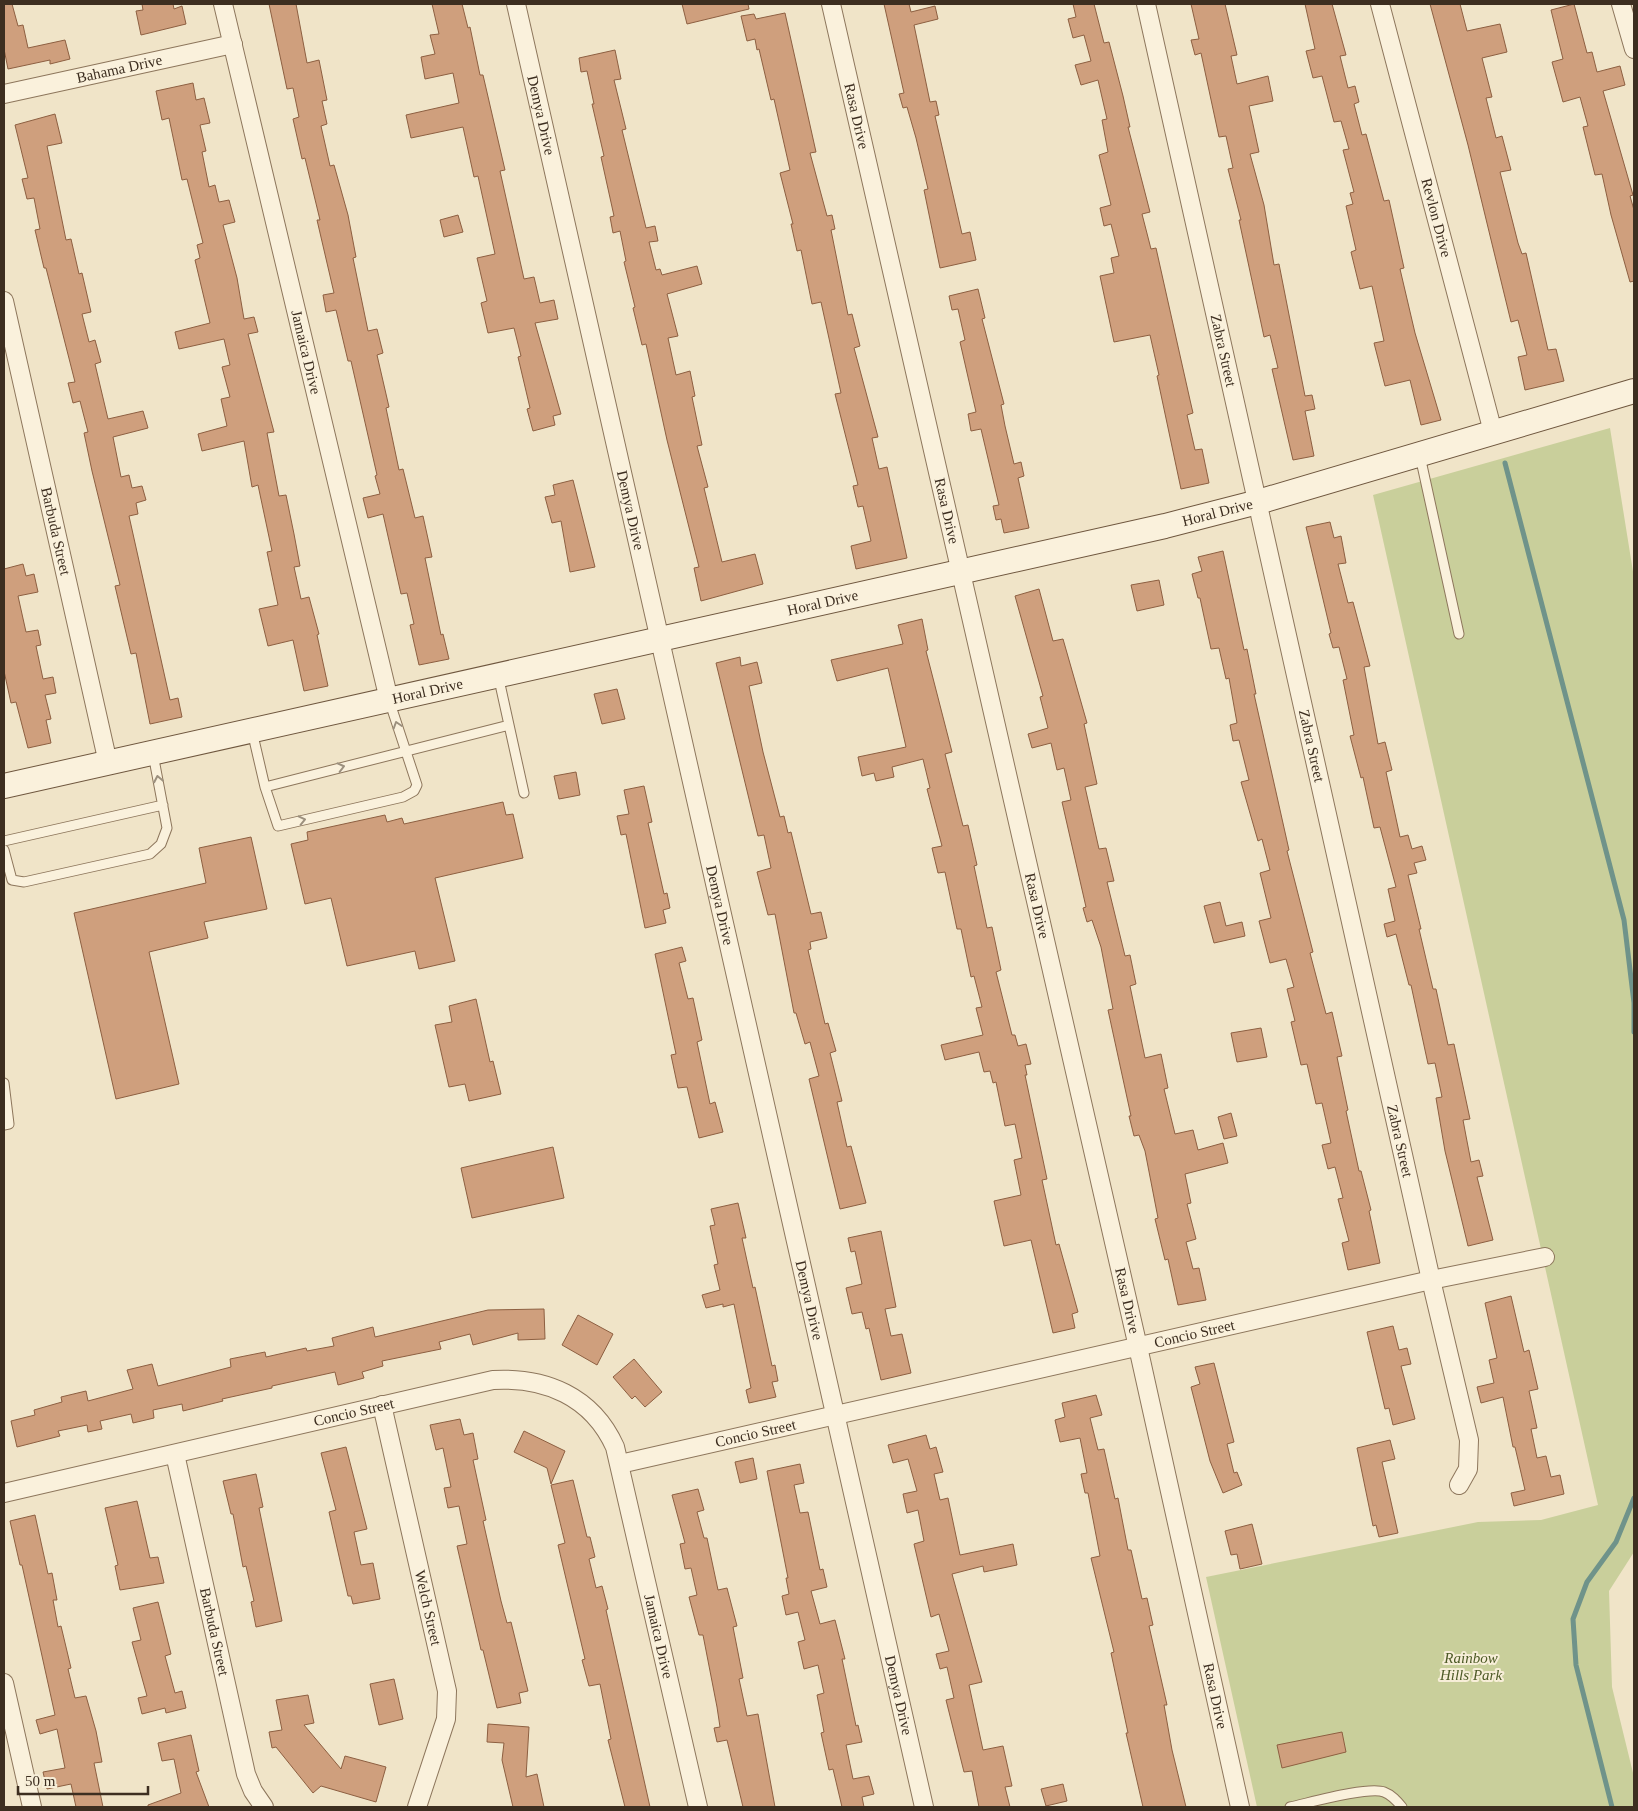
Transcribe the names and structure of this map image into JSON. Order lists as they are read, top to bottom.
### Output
{
  "streets": {
    "street": [
      "Bahama Drive",
      "Demya Drive",
      "Rasa Drive",
      "Revlon Drive",
      "Zabra Street",
      "Jamaica Drive",
      "Horal Drive",
      "Barbuda Street",
      "Concio Street",
      "Welch Street"
    ]
  },
  "crossings": [
    ["Bahama Drive", "Jamaica Drive"],
    ["Demya Drive", "Horal Drive"],
    ["Demya Drive", "Concio Street"],
    ["Rasa Drive", "Horal Drive"],
    ["Rasa Drive", "Concio Street"],
    ["Revlon Drive", "Horal Drive"],
    ["Zabra Street", "Horal Drive"],
    ["Zabra Street", "Concio Street"],
    ["Jamaica Drive", "Horal Drive"],
    ["Jamaica Drive", "Concio Street"],
    ["Horal Drive", "Barbuda Street"],
    ["Barbuda Street", "Concio Street"],
    ["Concio Street", "Welch Street"]
  ],
  "parks": ["Rainbow Hills Park"],
  "scale_bar": "50 m"
}
